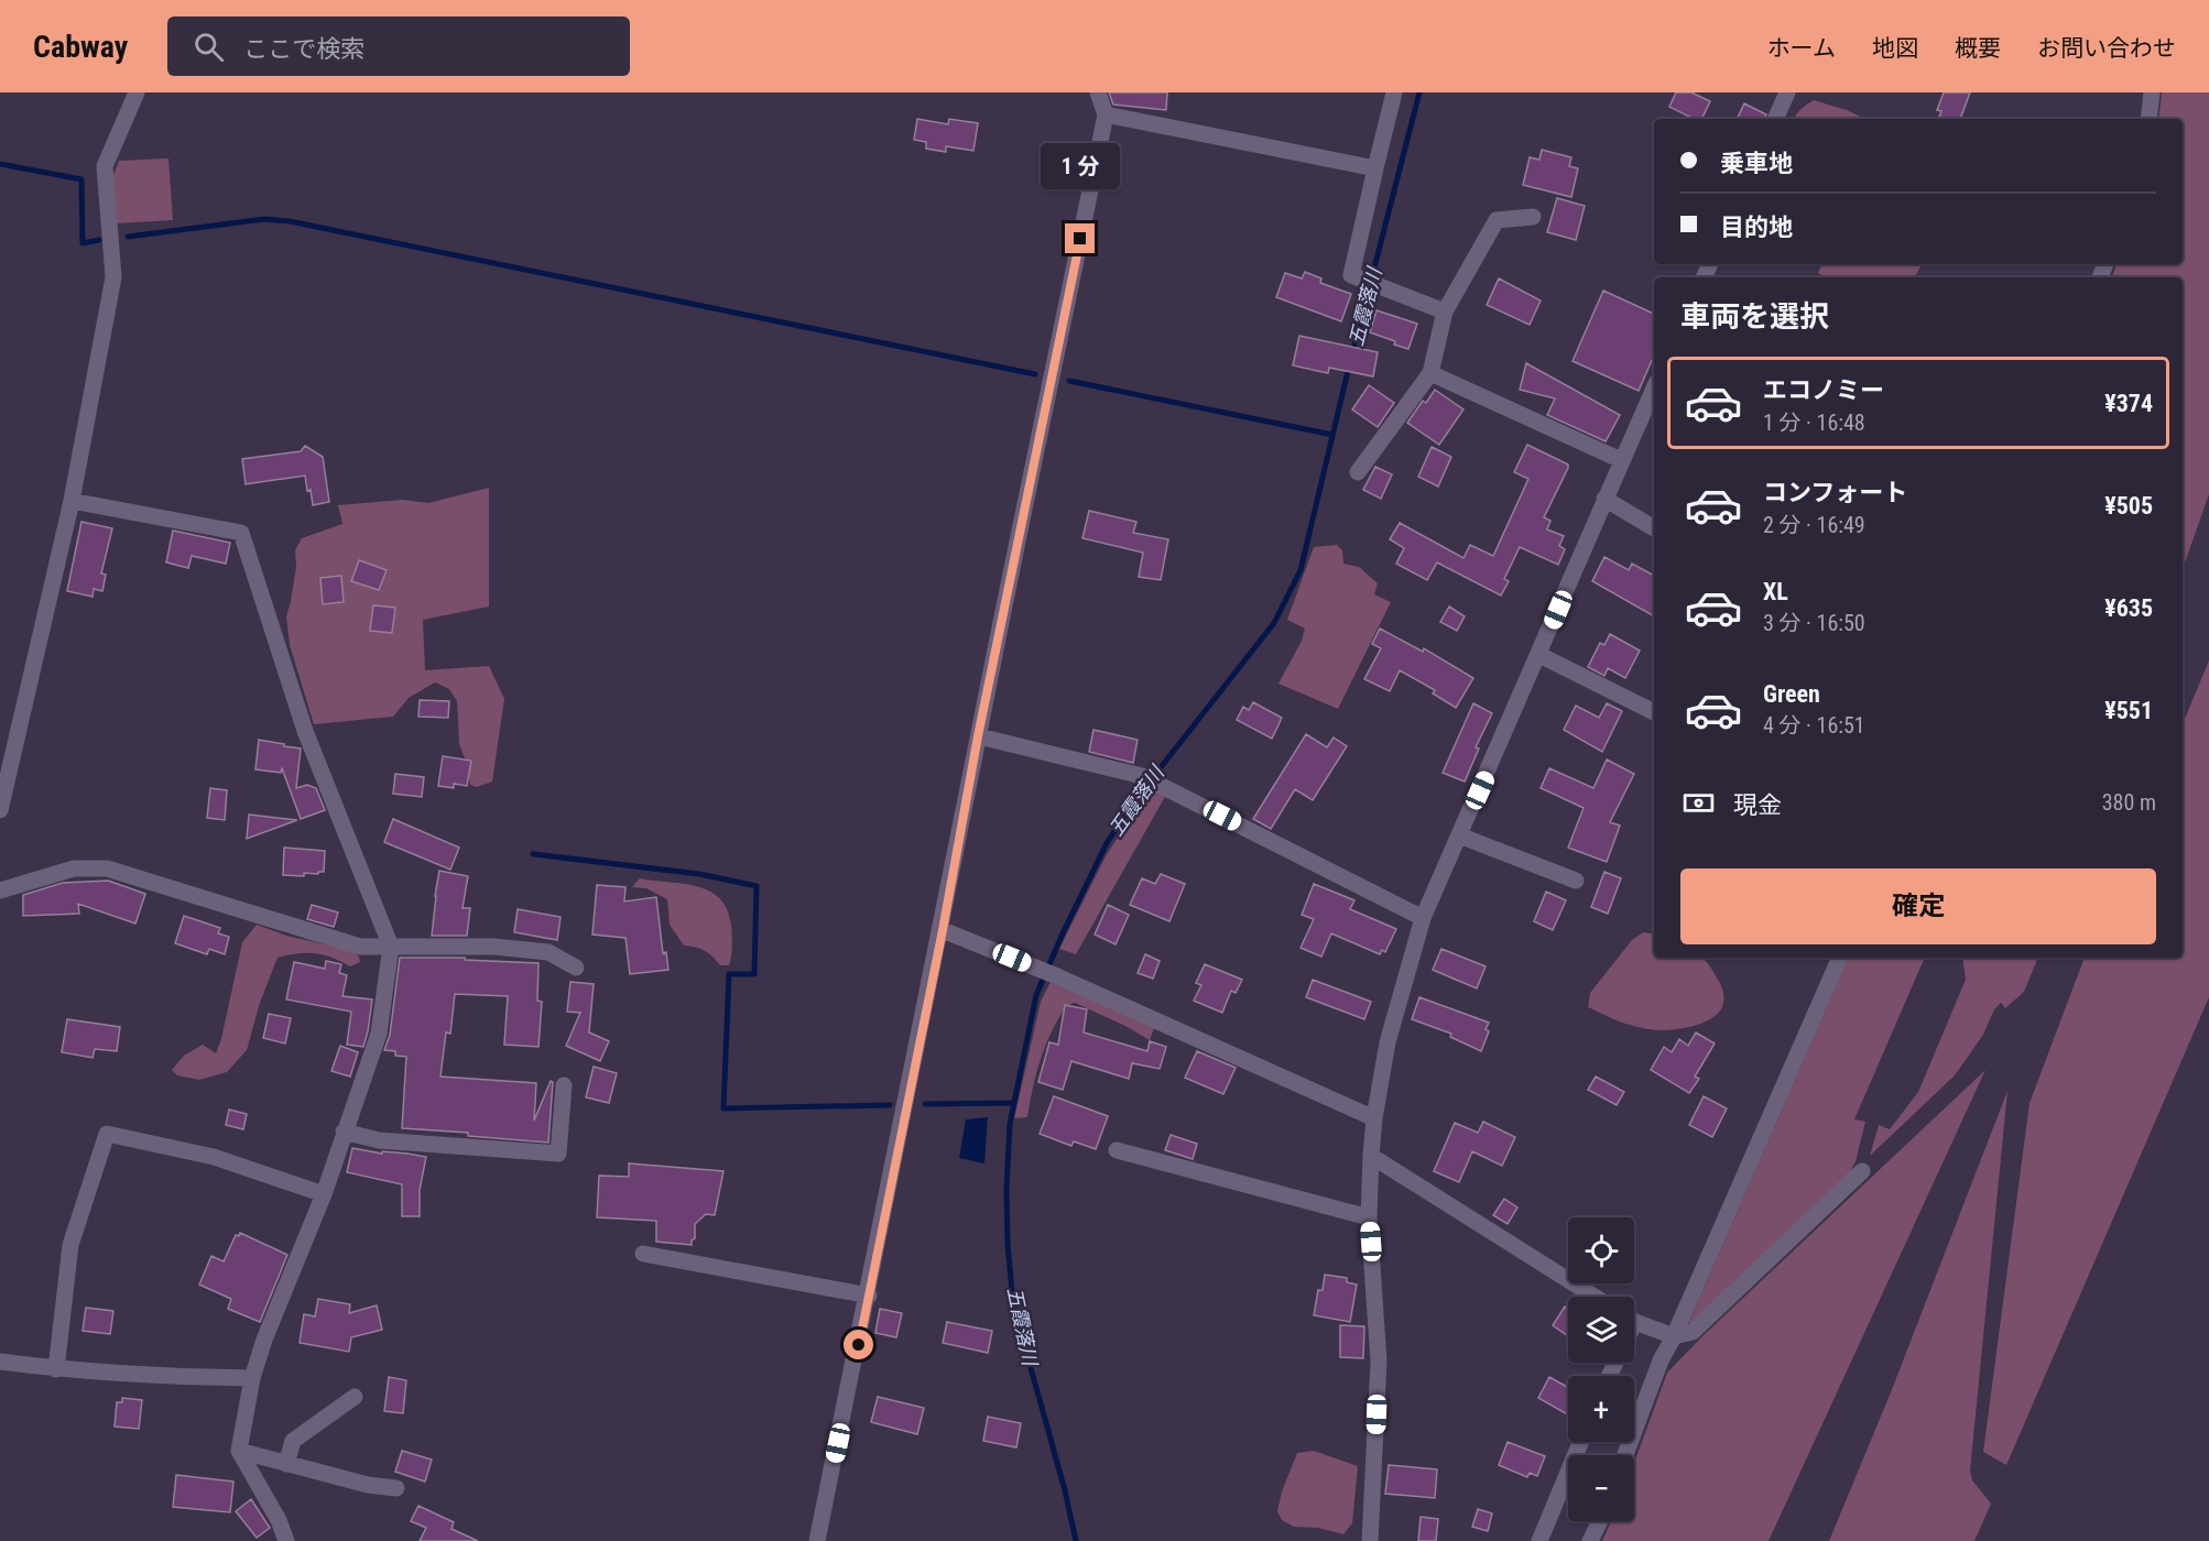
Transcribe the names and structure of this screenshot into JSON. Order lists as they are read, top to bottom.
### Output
{
  "water": ["五霞落川"],
  "page": {
    "header": "Cabway",
    "search": "ここで検索",
    "nav": [
      "ホーム",
      "地図",
      "概要",
      "お問い合わせ"
    ],
    "banner": ["乗車地", "目的地"],
    "bubble": "1 分",
    "heading": "車両を選択",
    "list": [
      {
        "name": "エコノミー",
        "note": "1 分 · 16:48",
        "value": "¥374"
      },
      {
        "name": "コンフォート",
        "note": "2 分 · 16:49",
        "value": "¥505"
      },
      {
        "name": "XL",
        "note": "3 分 · 16:50",
        "value": "¥635"
      },
      {
        "name": "Green",
        "note": "4 分 · 16:51",
        "value": "¥551"
      }
    ],
    "pay": ["現金", "380 m"],
    "buttons": "確定",
    "map_buttons": ["+", "−"]
  }
}
